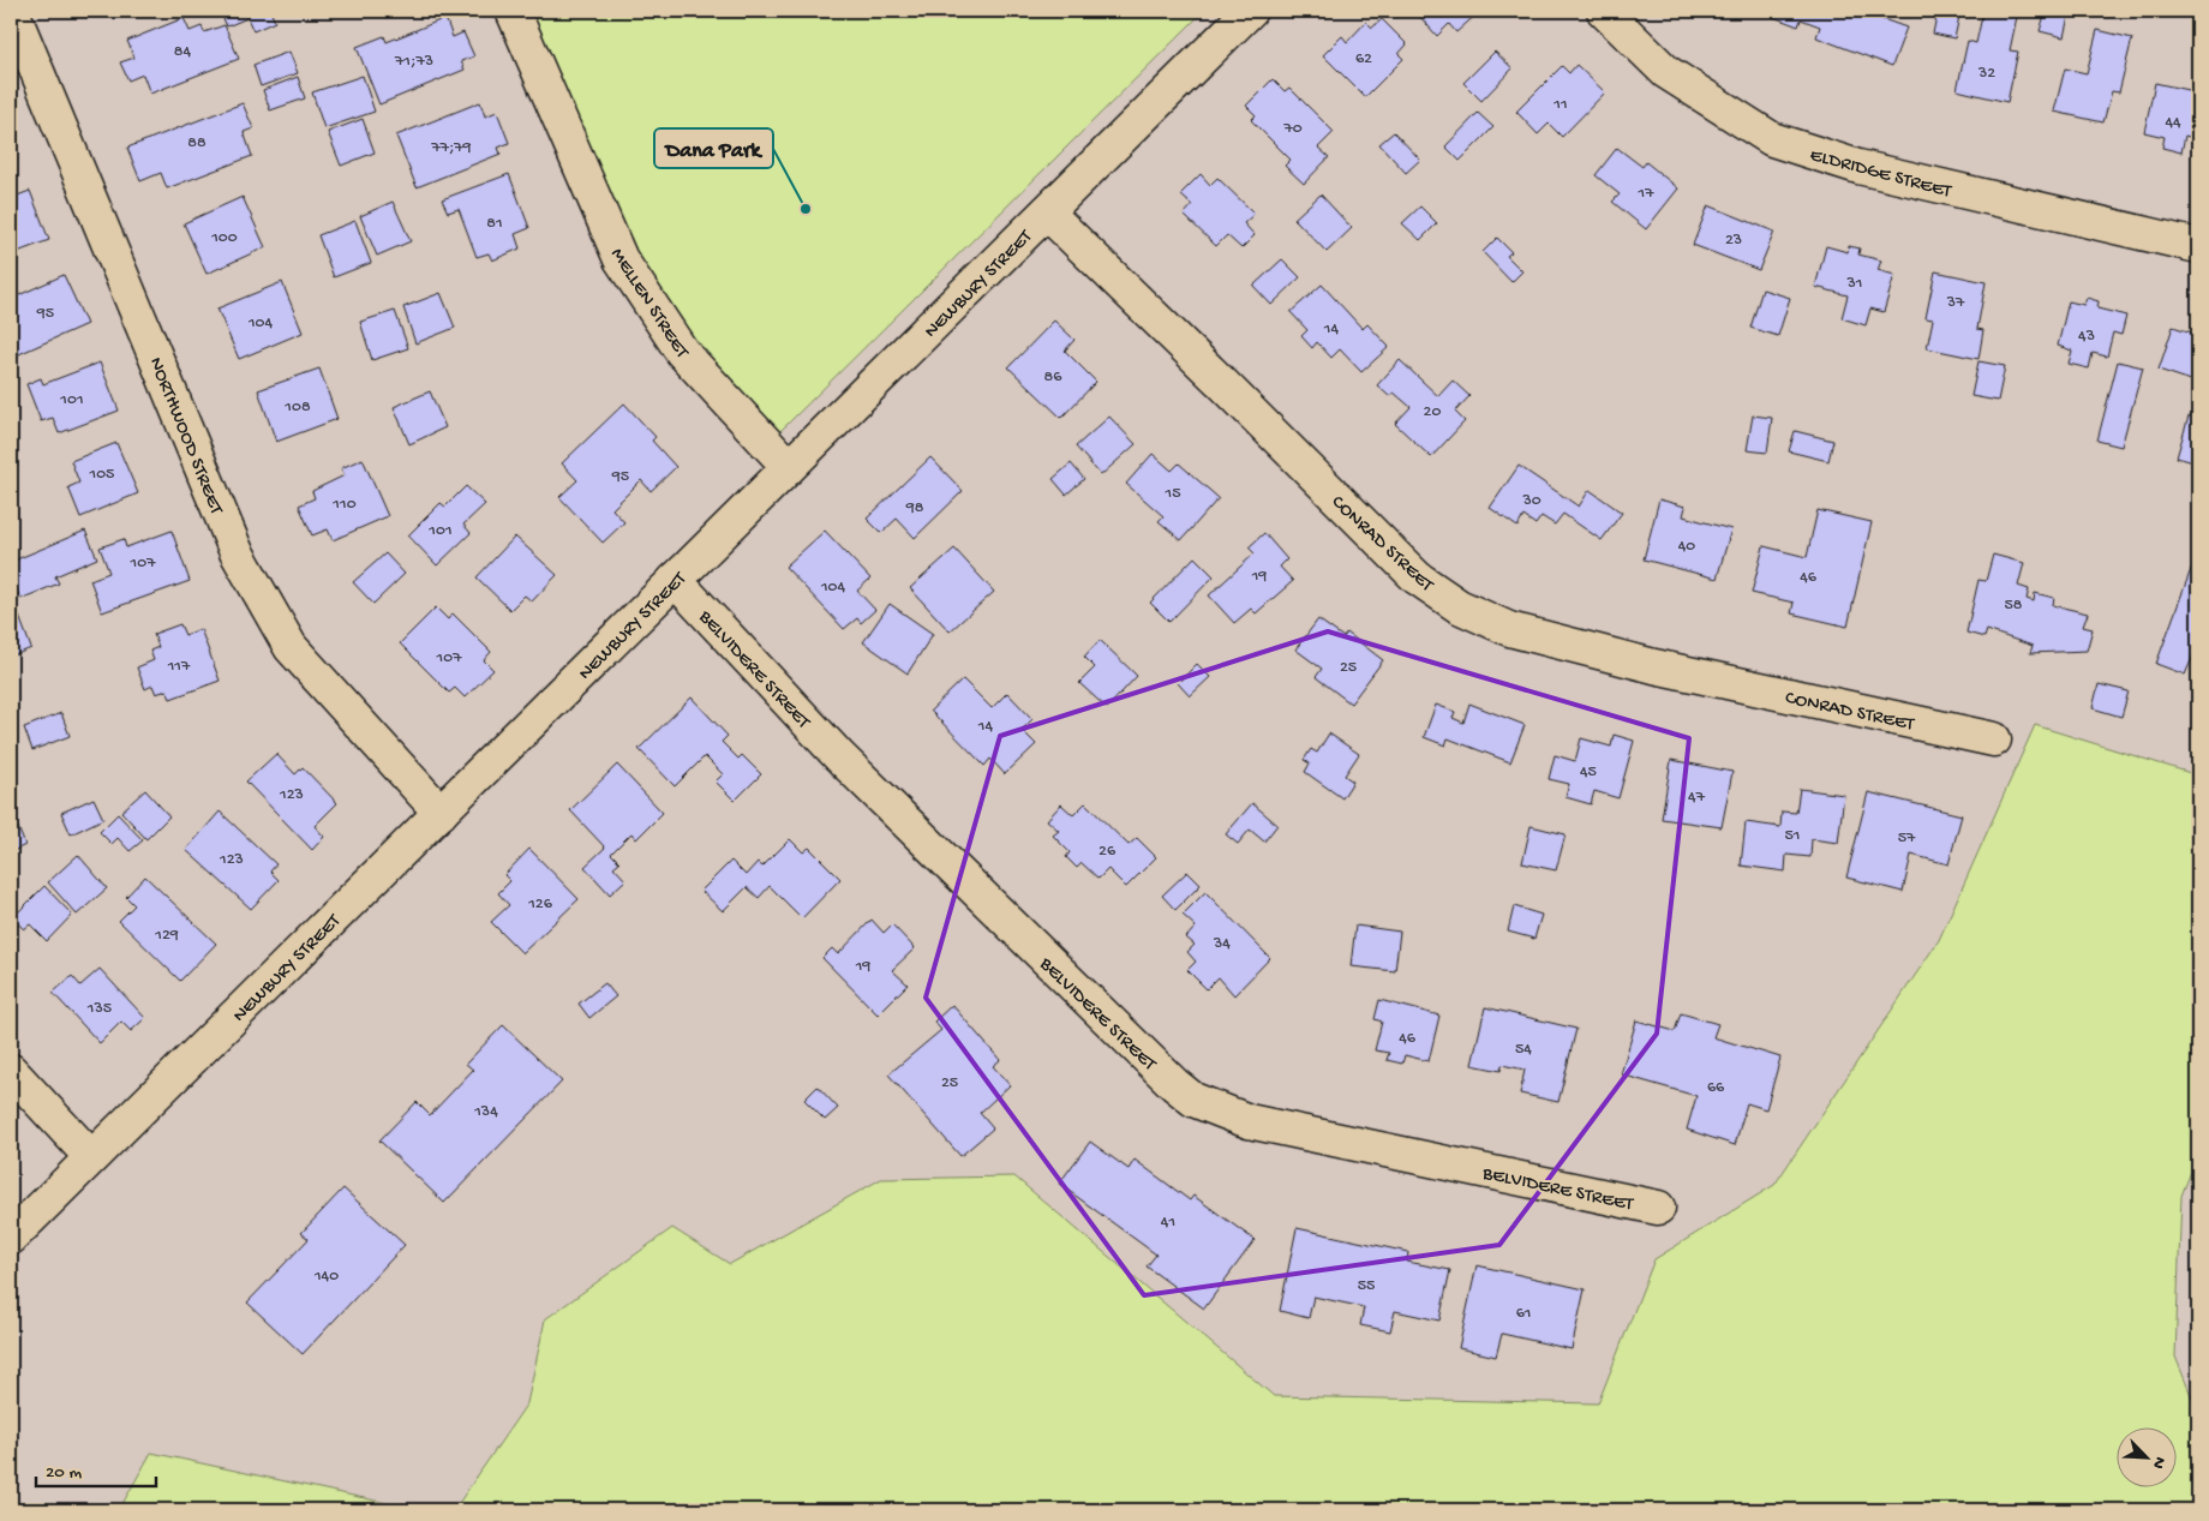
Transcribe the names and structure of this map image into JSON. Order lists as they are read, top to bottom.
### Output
{
  "streets": {
    "street": [
      "ELDRIDGE STREET",
      "NEWBURY STREET",
      "MELLEN STREET",
      "NORTHWOOD STREET",
      "CONRAD STREET",
      "BELVIDERE STREET"
    ]
  },
  "crossings": [
    ["NEWBURY STREET", "MELLEN STREET"],
    ["NEWBURY STREET", "NORTHWOOD STREET"],
    ["NEWBURY STREET", "CONRAD STREET"],
    ["NEWBURY STREET", "BELVIDERE STREET"]
  ],
  "places": ["Dana Park"],
  "house_numbers": [
    "84",
    "62",
    "71;73",
    "32",
    "11",
    "44",
    "70",
    "88",
    "77;79",
    "17",
    "81",
    "100",
    "23",
    "31",
    "37",
    "95",
    "104",
    "14",
    "43",
    "86",
    "101",
    "108",
    "20",
    "105",
    "95",
    "15",
    "30",
    "110",
    "98",
    "101",
    "40",
    "107",
    "19",
    "46",
    "104",
    "58",
    "107",
    "117",
    "25",
    "14",
    "45",
    "123",
    "47",
    "51",
    "57",
    "26",
    "123",
    "126",
    "129",
    "34",
    "19",
    "135",
    "46",
    "54",
    "25",
    "66",
    "134",
    "41",
    "140",
    "55",
    "61"
  ],
  "scale_bar": "20 m",
  "north": "bottom right"
}
